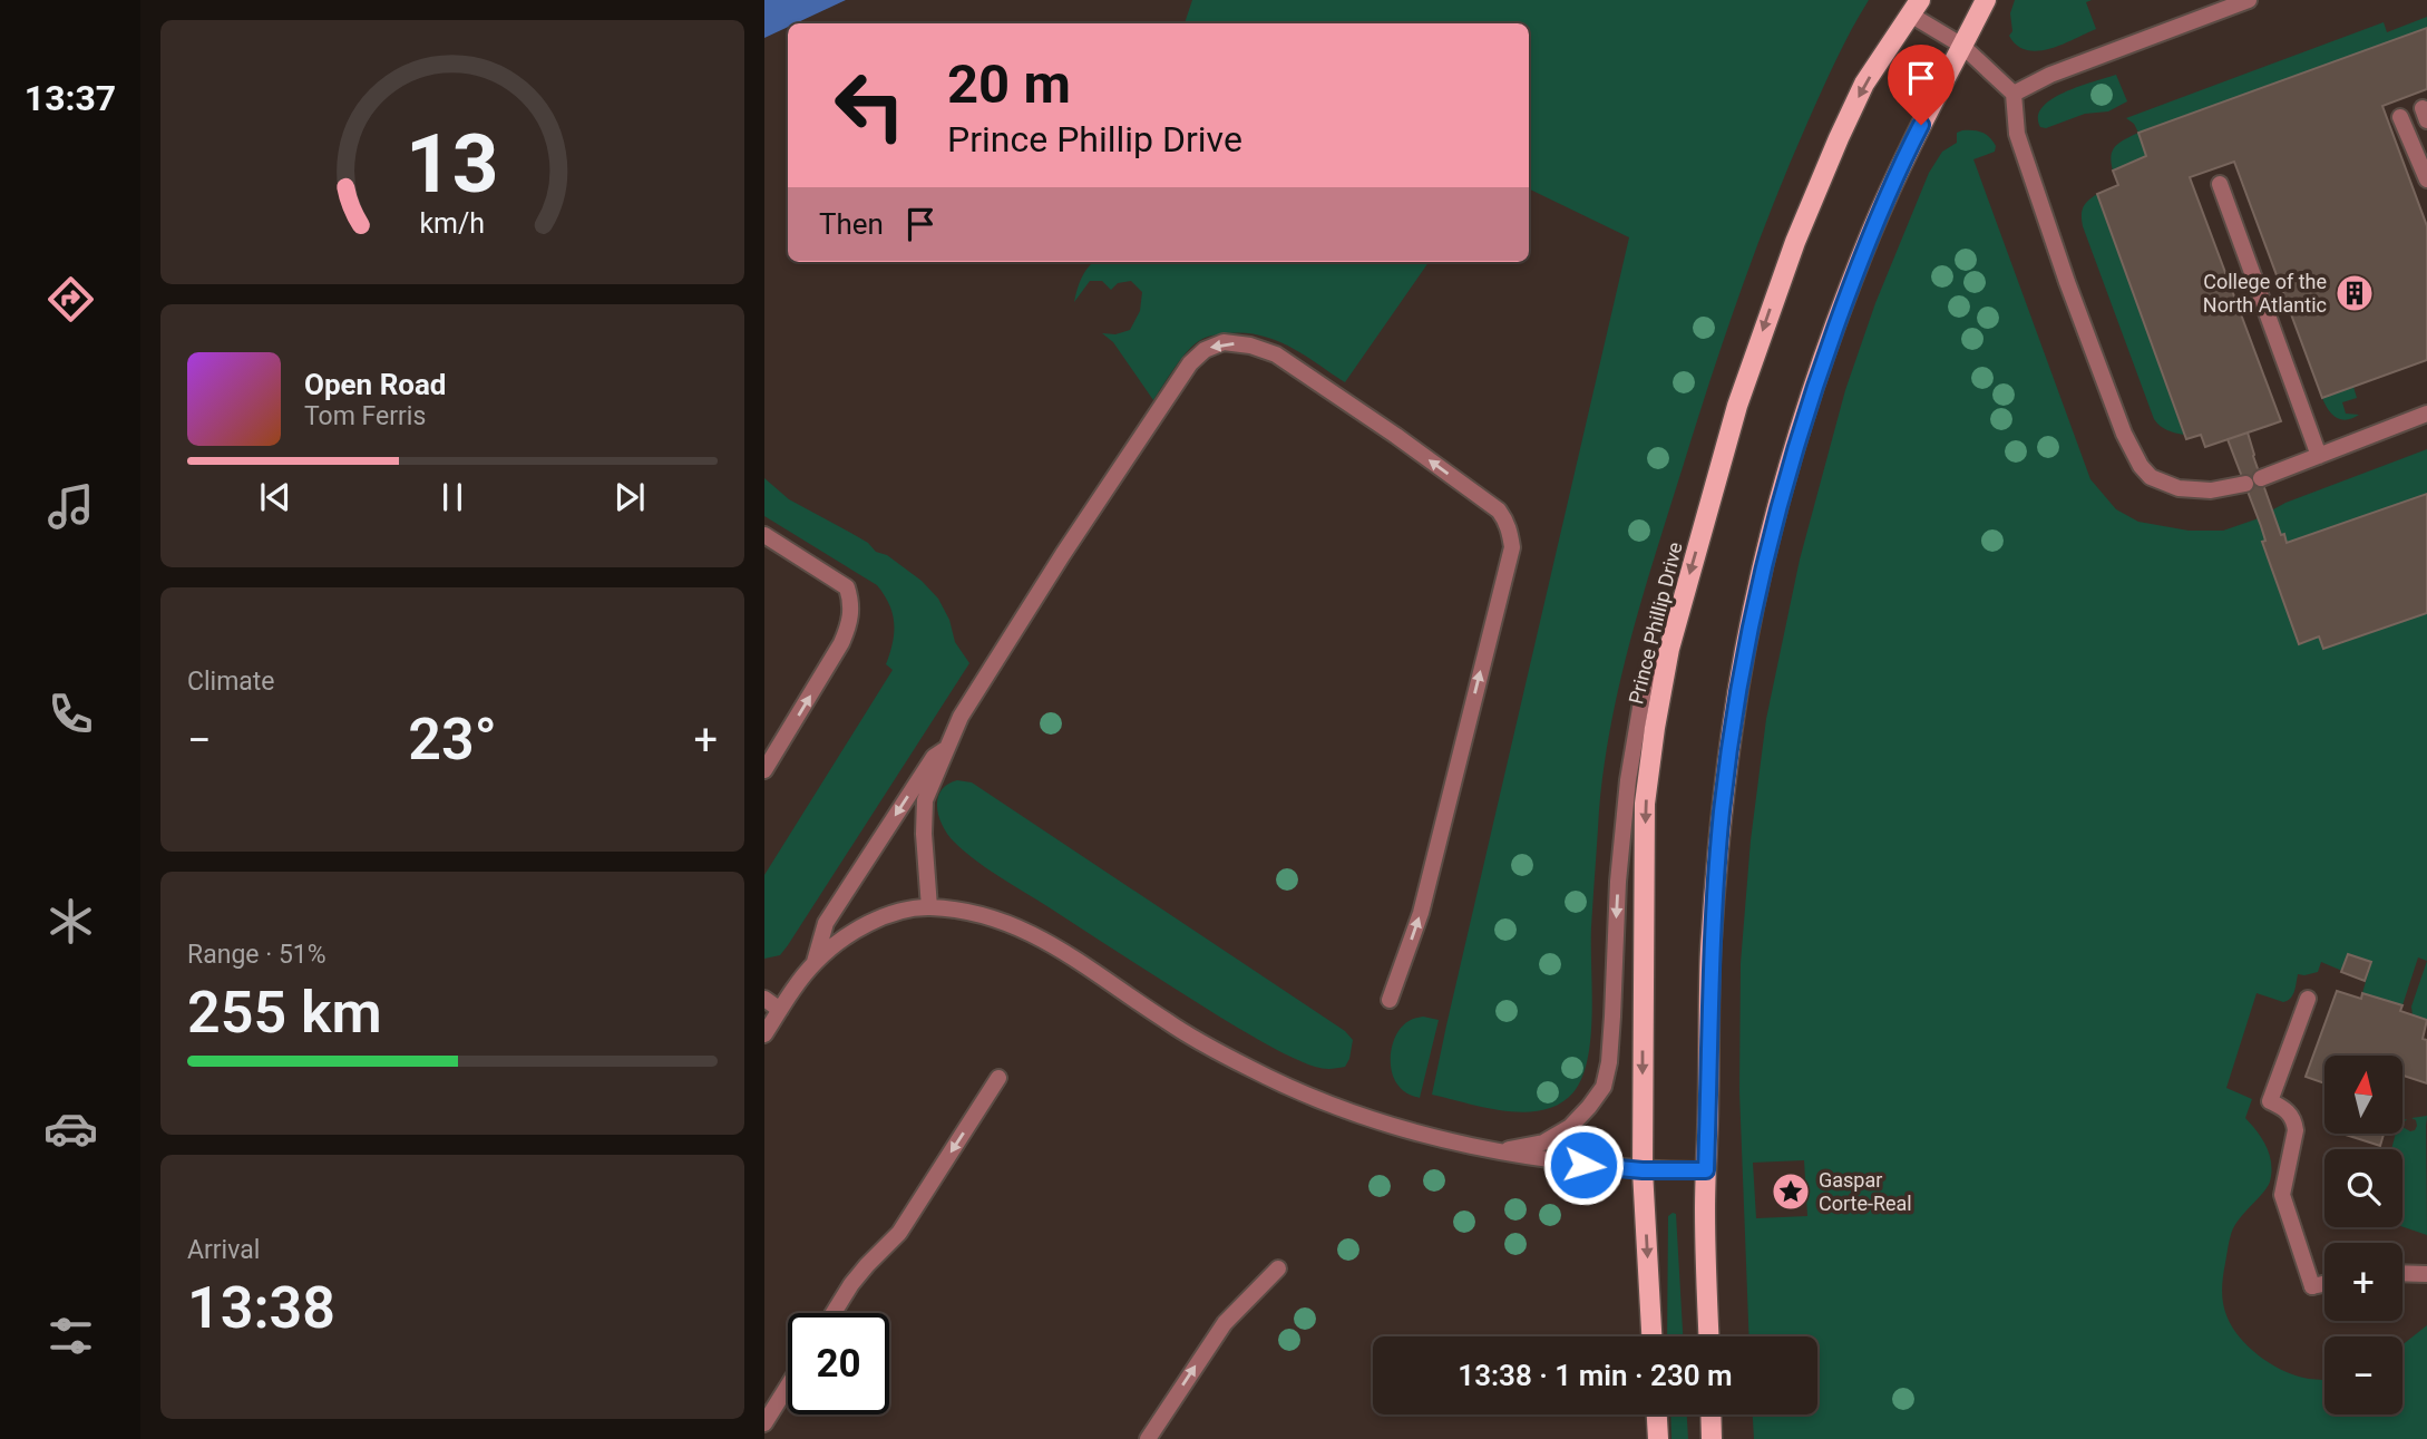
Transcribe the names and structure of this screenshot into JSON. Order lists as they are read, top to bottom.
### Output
{
  "streets": {
    "main road": ["Prince Phillip Drive"]
  },
  "places": {
    "building": ["College of the North Atlantic"],
    "place": ["Gaspar Corte-Real"]
  },
  "north": "top",
  "page": {
    "tabs": "13:37",
    "turn": ["20 m", "Prince Phillip Drive"],
    "then": "Then",
    "song": ["Open Road", "Tom Ferris"],
    "tile": [
      "Climate",
      ["Range · 51%", "255 km"],
      ["Arrival", "13:38"]
    ],
    "heat": ["−", "23°", "+"],
    "map_buttons": ["+", "−"],
    "limit": "20",
    "trip": "13:38 · 1 min · 230 m",
    "gauge": ["13", "km/h"]
  }
}
